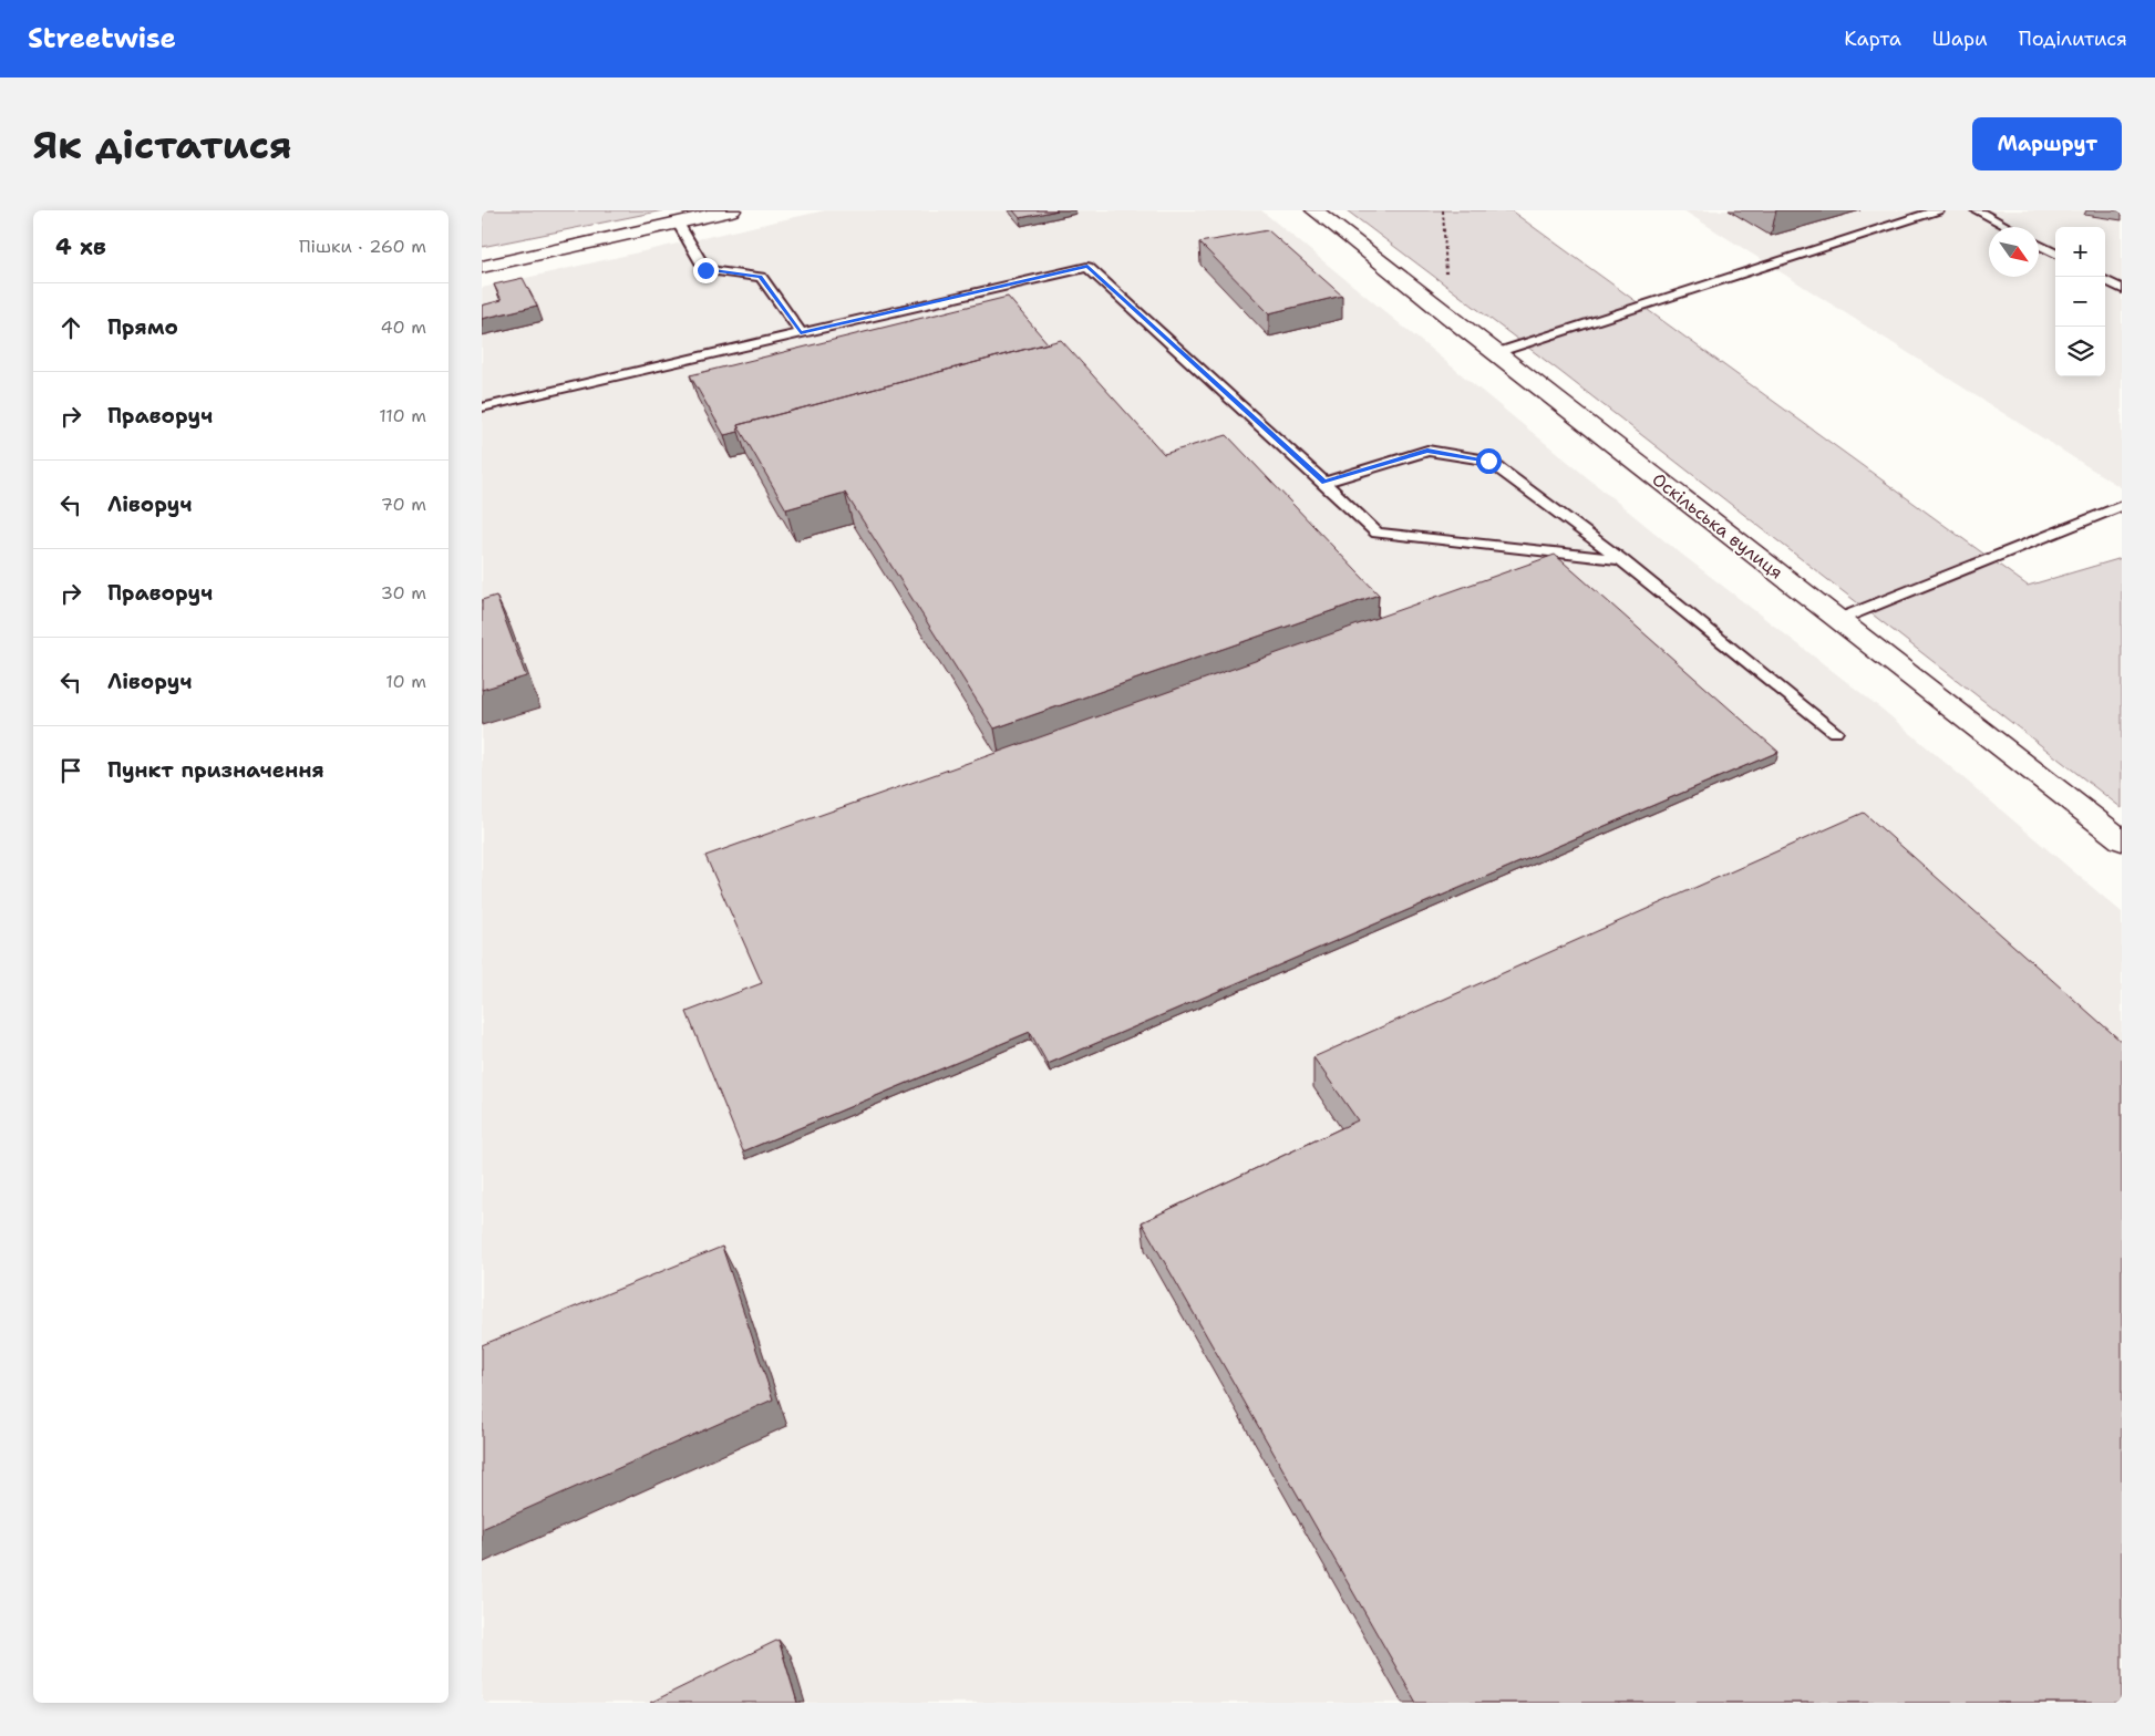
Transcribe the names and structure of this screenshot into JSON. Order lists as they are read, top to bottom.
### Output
{
  "streets": {
    "main road": ["Оскільська вулиця"]
  },
  "north": "bottom right",
  "page": {
    "header": "Streetwise",
    "nav": ["Карта", "Шари", "Поділитися"],
    "buttons": "Маршрут",
    "title": "Як дістатися",
    "heading": ["4 хв", "Пішки · 260 m"],
    "map_buttons": ["+", "−"],
    "list": [
      ["Прямо", "40 m"],
      ["Праворуч", "110 m"],
      ["Ліворуч", "70 m"],
      ["Праворуч", "30 m"],
      ["Ліворуч", "10 m"],
      "Пункт призначення"
    ]
  }
}
